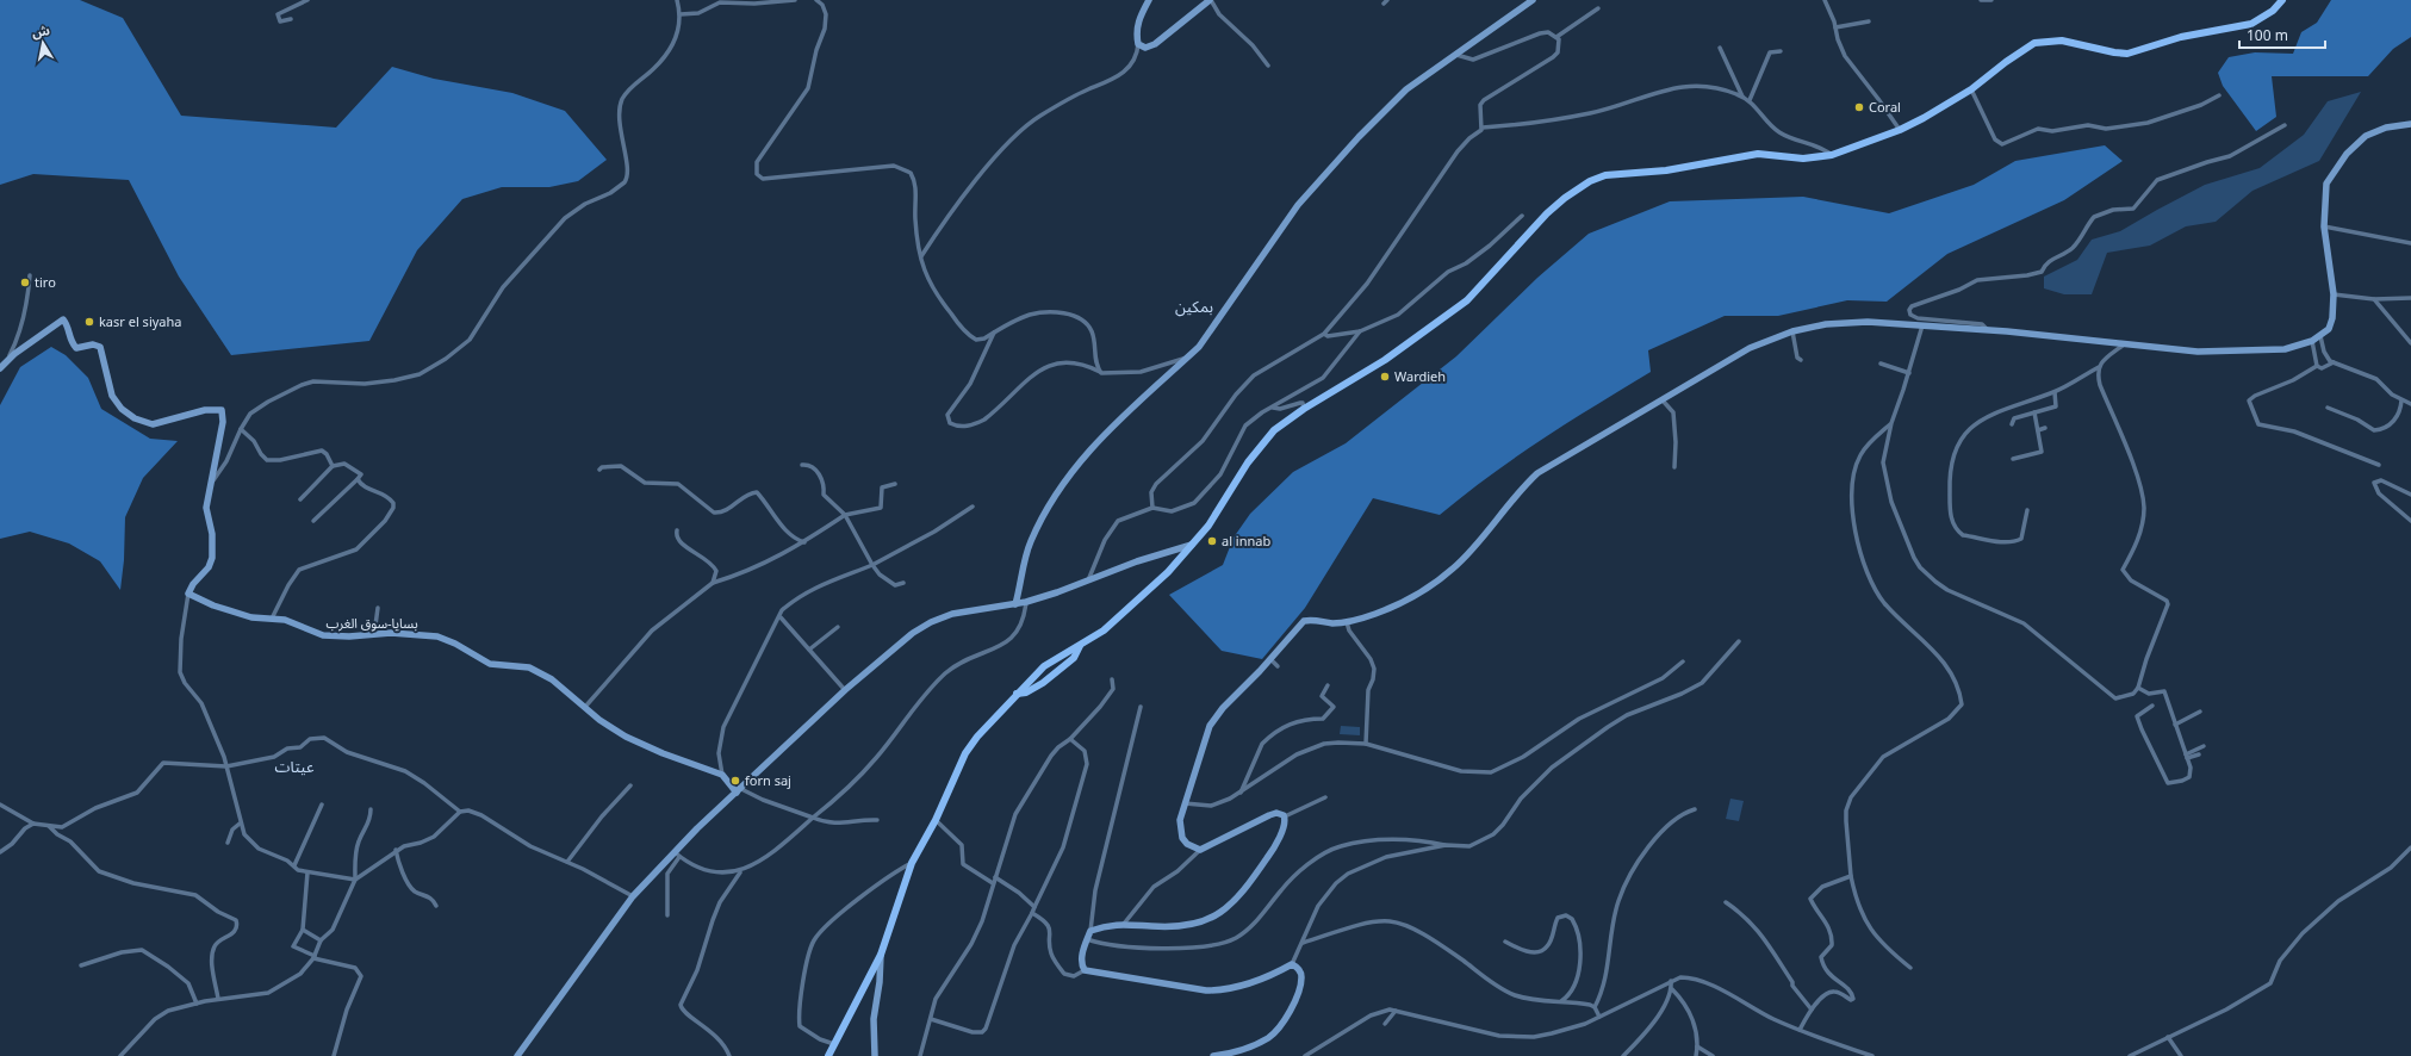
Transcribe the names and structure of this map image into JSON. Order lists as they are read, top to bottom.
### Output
{
  "streets": {
    "street": ["بسايا-سوق الغرب"]
  },
  "districts": ["بمكين", "عيتات"],
  "places": [
    "Coral",
    "tiro",
    "kasr el siyaha",
    "Wardieh",
    "al innab",
    "forn saj"
  ],
  "scale_bar": "100 m",
  "north": "top"
}
